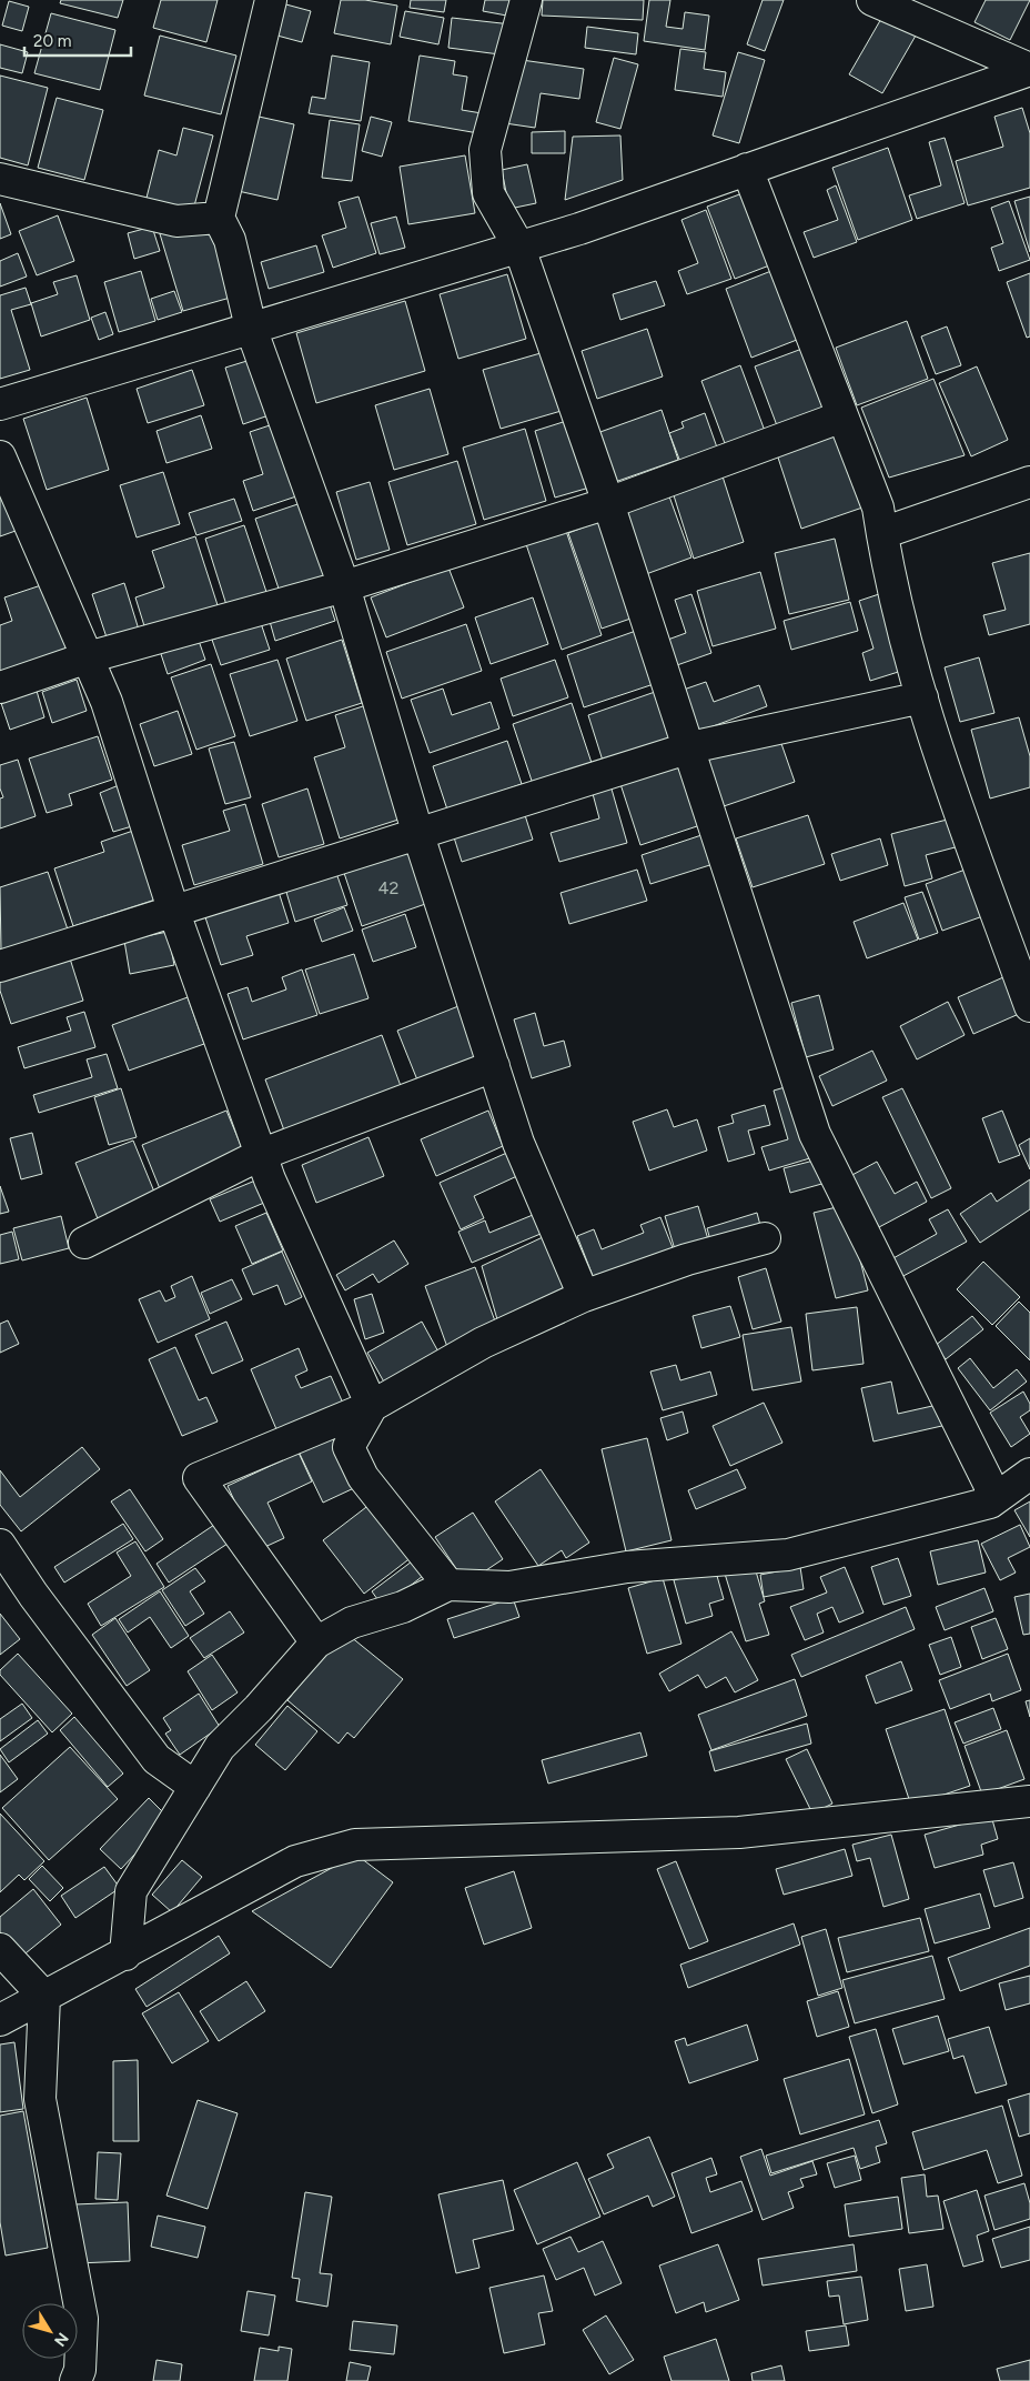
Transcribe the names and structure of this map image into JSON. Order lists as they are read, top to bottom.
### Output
{
  "house_numbers": ["42"],
  "scale_bar": "20 m",
  "north": "bottom right"
}
